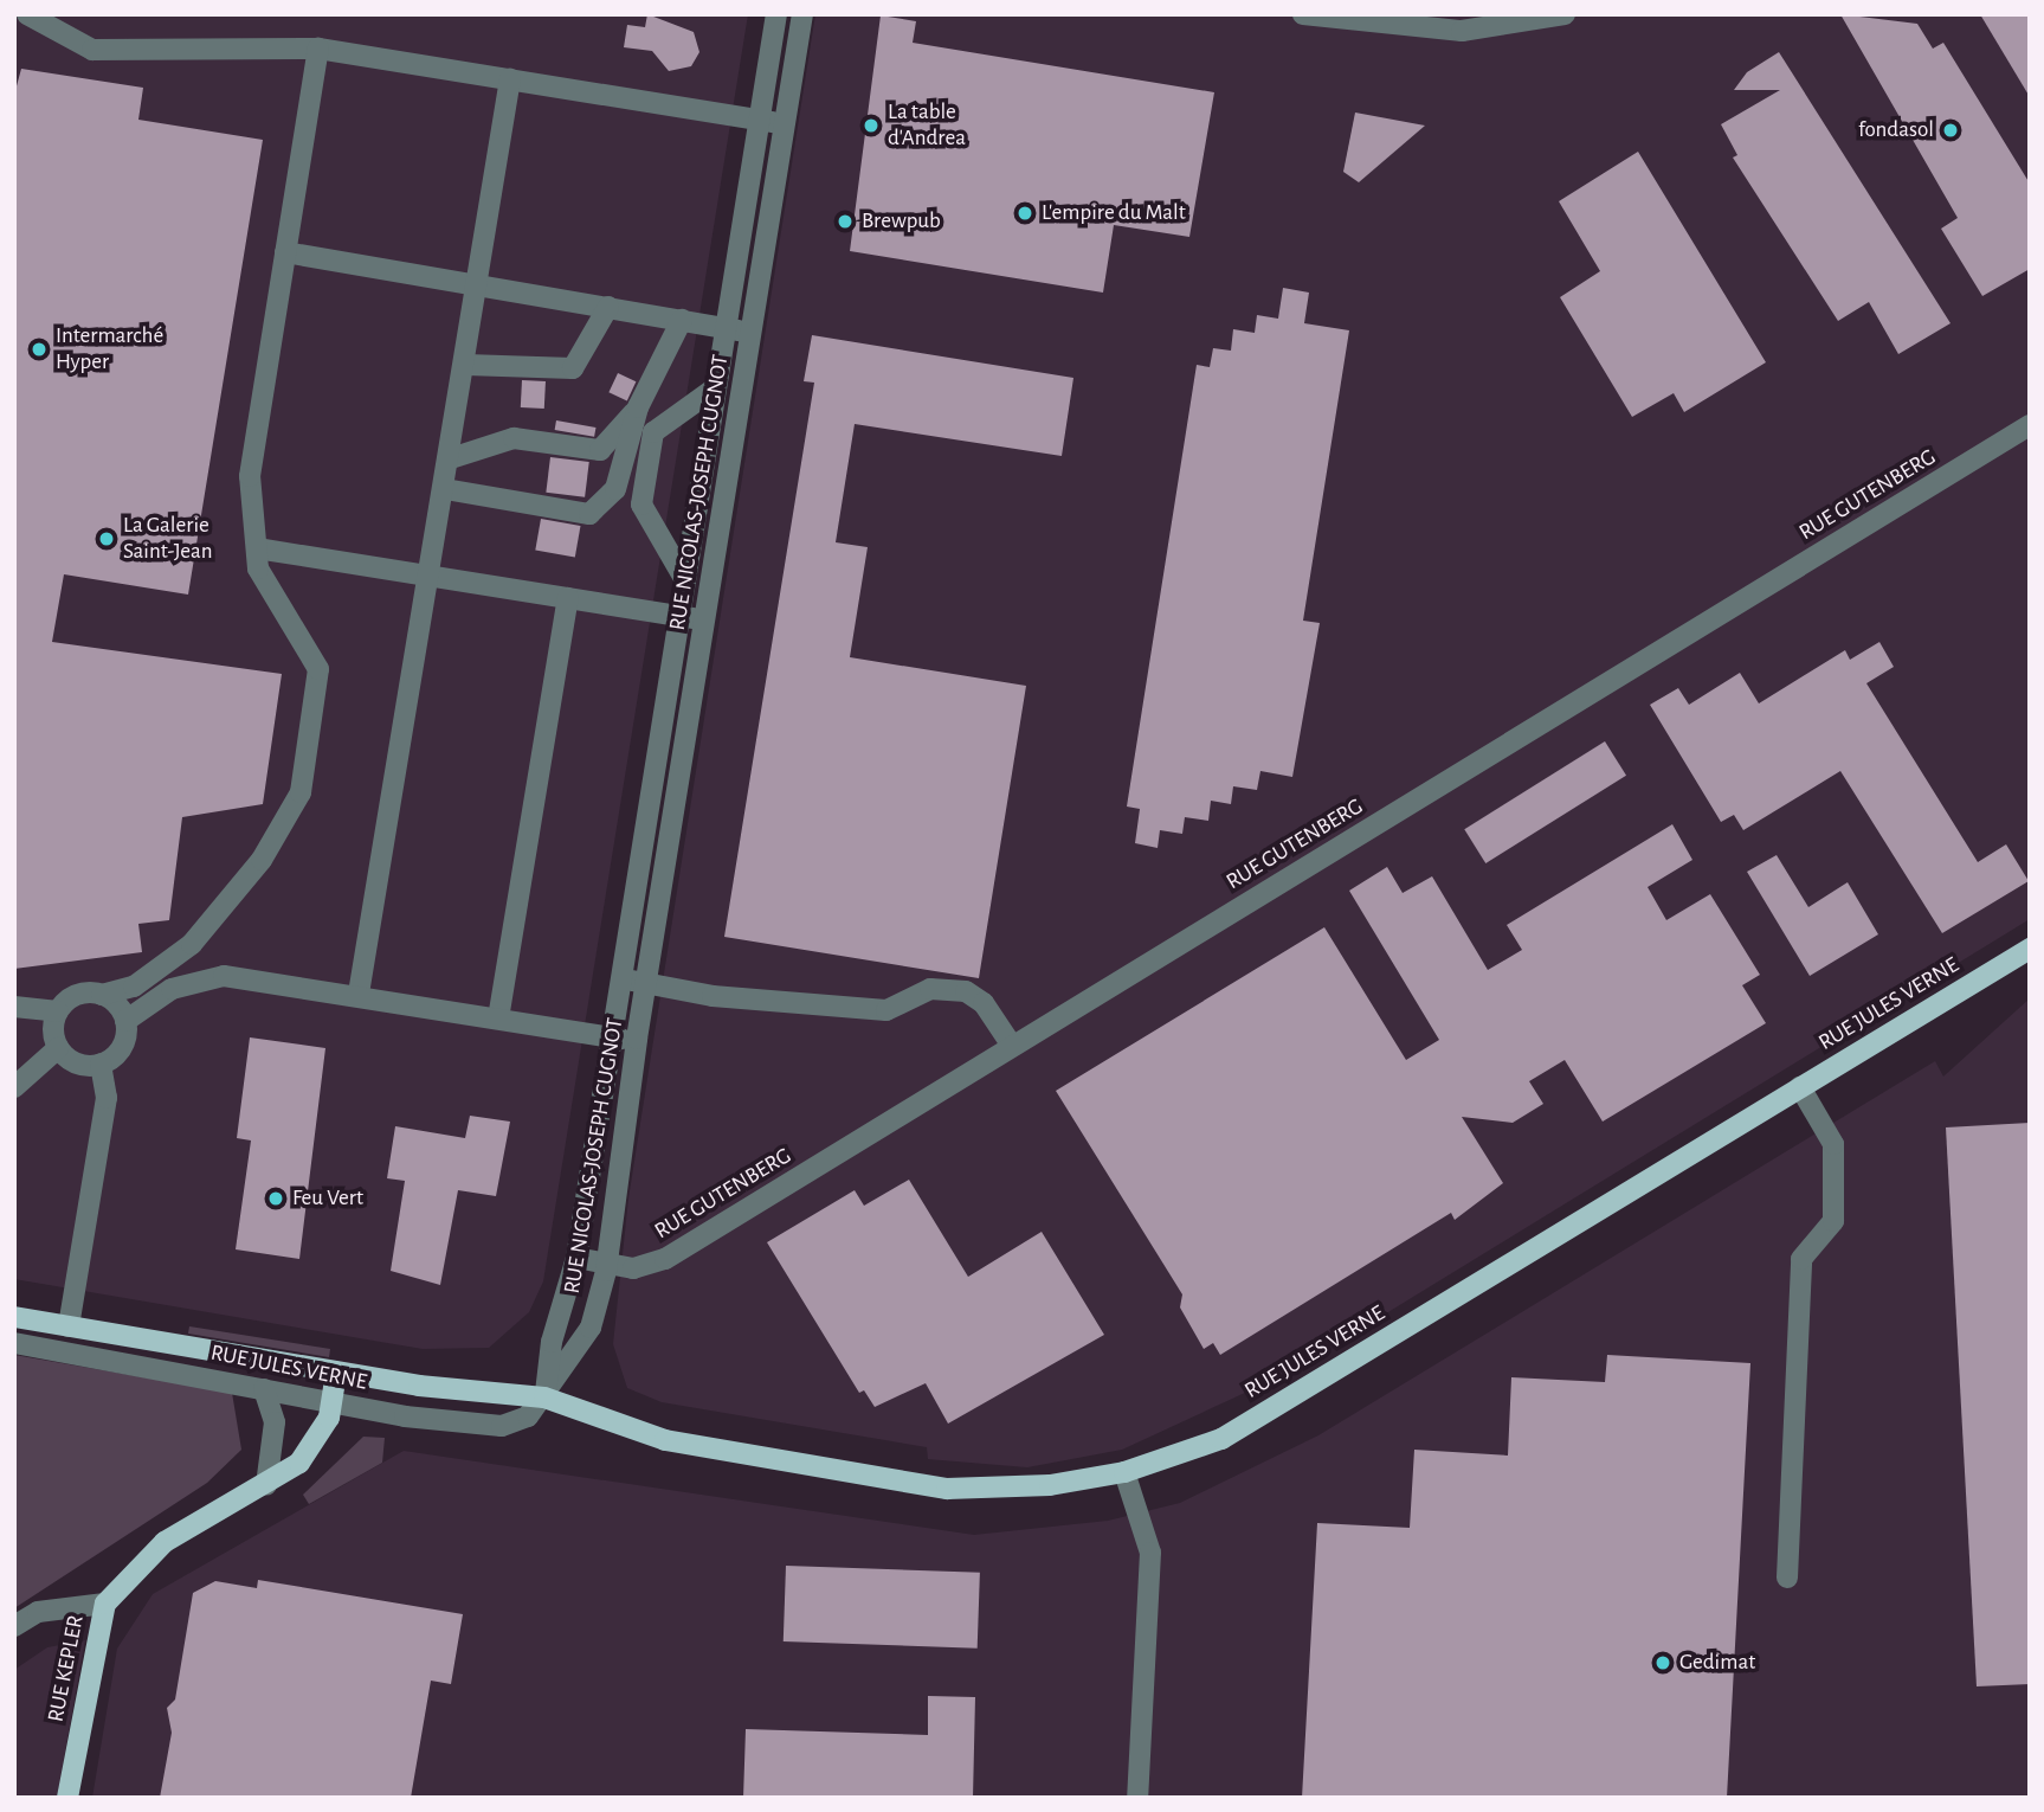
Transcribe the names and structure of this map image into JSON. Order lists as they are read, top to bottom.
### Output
{
  "streets": {
    "main road": ["RUE JULES VERNE", "RUE KEPLER"],
    "street": ["RUE NICOLAS-JOSEPH CUGNOT", "RUE GUTENBERG"]
  },
  "crossings": [
    ["RUE NICOLAS-JOSEPH CUGNOT", "RUE GUTENBERG"],
    ["RUE NICOLAS-JOSEPH CUGNOT", "RUE JULES VERNE"],
    ["RUE JULES VERNE", "RUE KEPLER"]
  ],
  "places": [
    "La table d'Andrea",
    "fondasol",
    "L'empire du Malt",
    "Brewpub",
    "Intermarché Hyper",
    "La Galerie Saint-Jean",
    "Feu Vert",
    "Gedimat"
  ]
}
